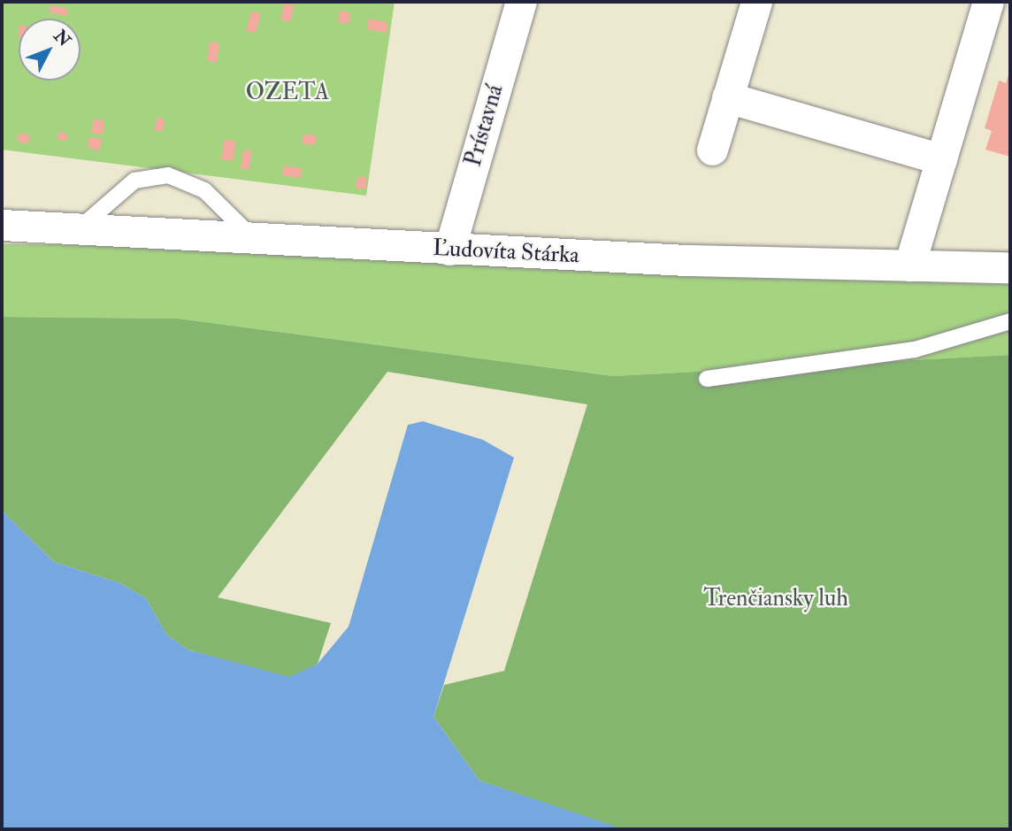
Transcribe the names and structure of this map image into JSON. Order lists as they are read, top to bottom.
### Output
{
  "streets": {
    "street": ["Prístavná", "Ľudovíta Stárka"]
  },
  "crossings": [
    ["Prístavná", "Ľudovíta Stárka"]
  ],
  "parks": ["OZETA", "Trenčiansky luh"],
  "north": "top right"
}
